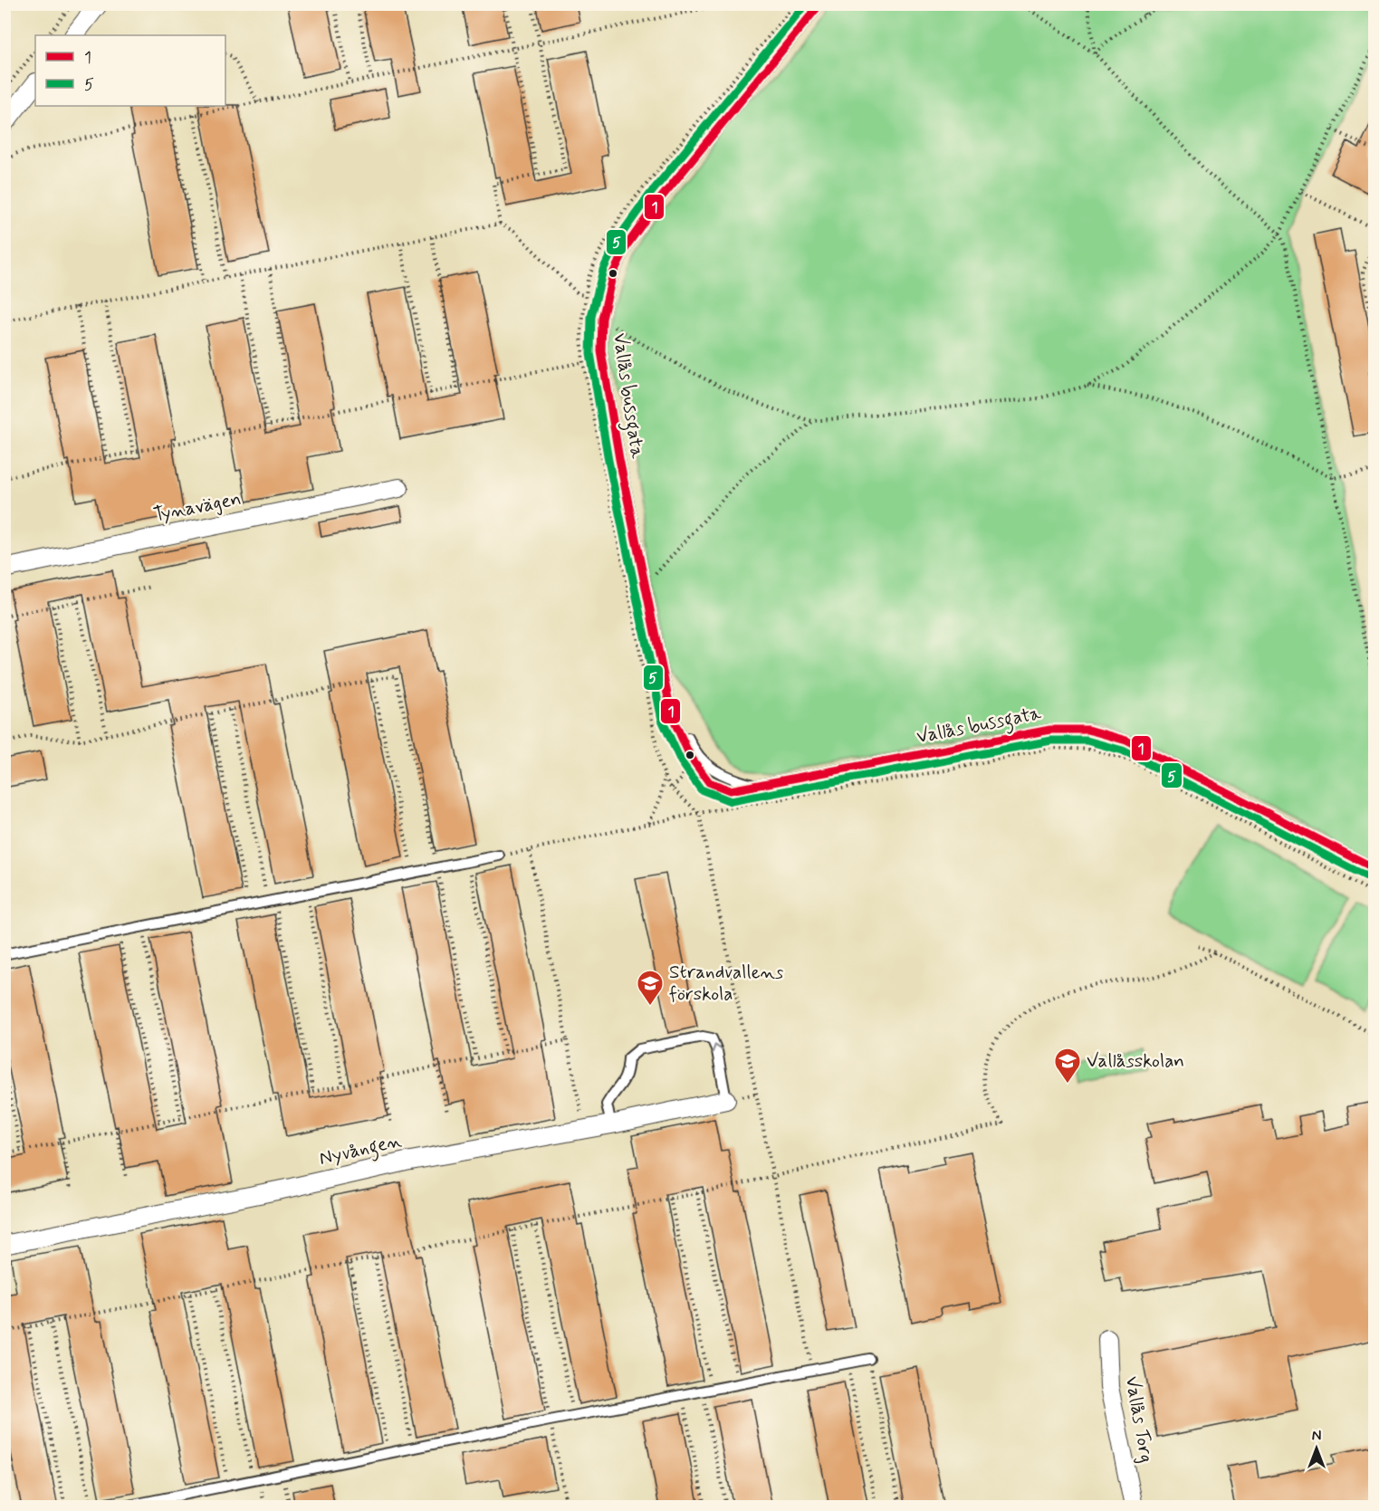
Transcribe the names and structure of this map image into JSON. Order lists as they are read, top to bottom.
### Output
{
  "streets": {
    "street": ["Tynavägen", "Nyvången", "Vallås Torg"],
    "lane": ["Vallås bussgata"]
  },
  "places": {
    "school or university": ["Strandvallens förskola", "Vallåsskolan"]
  },
  "lines": ["transit line 1", "transit line 5"],
  "legend": ["1", "5"],
  "north": "top"
}
